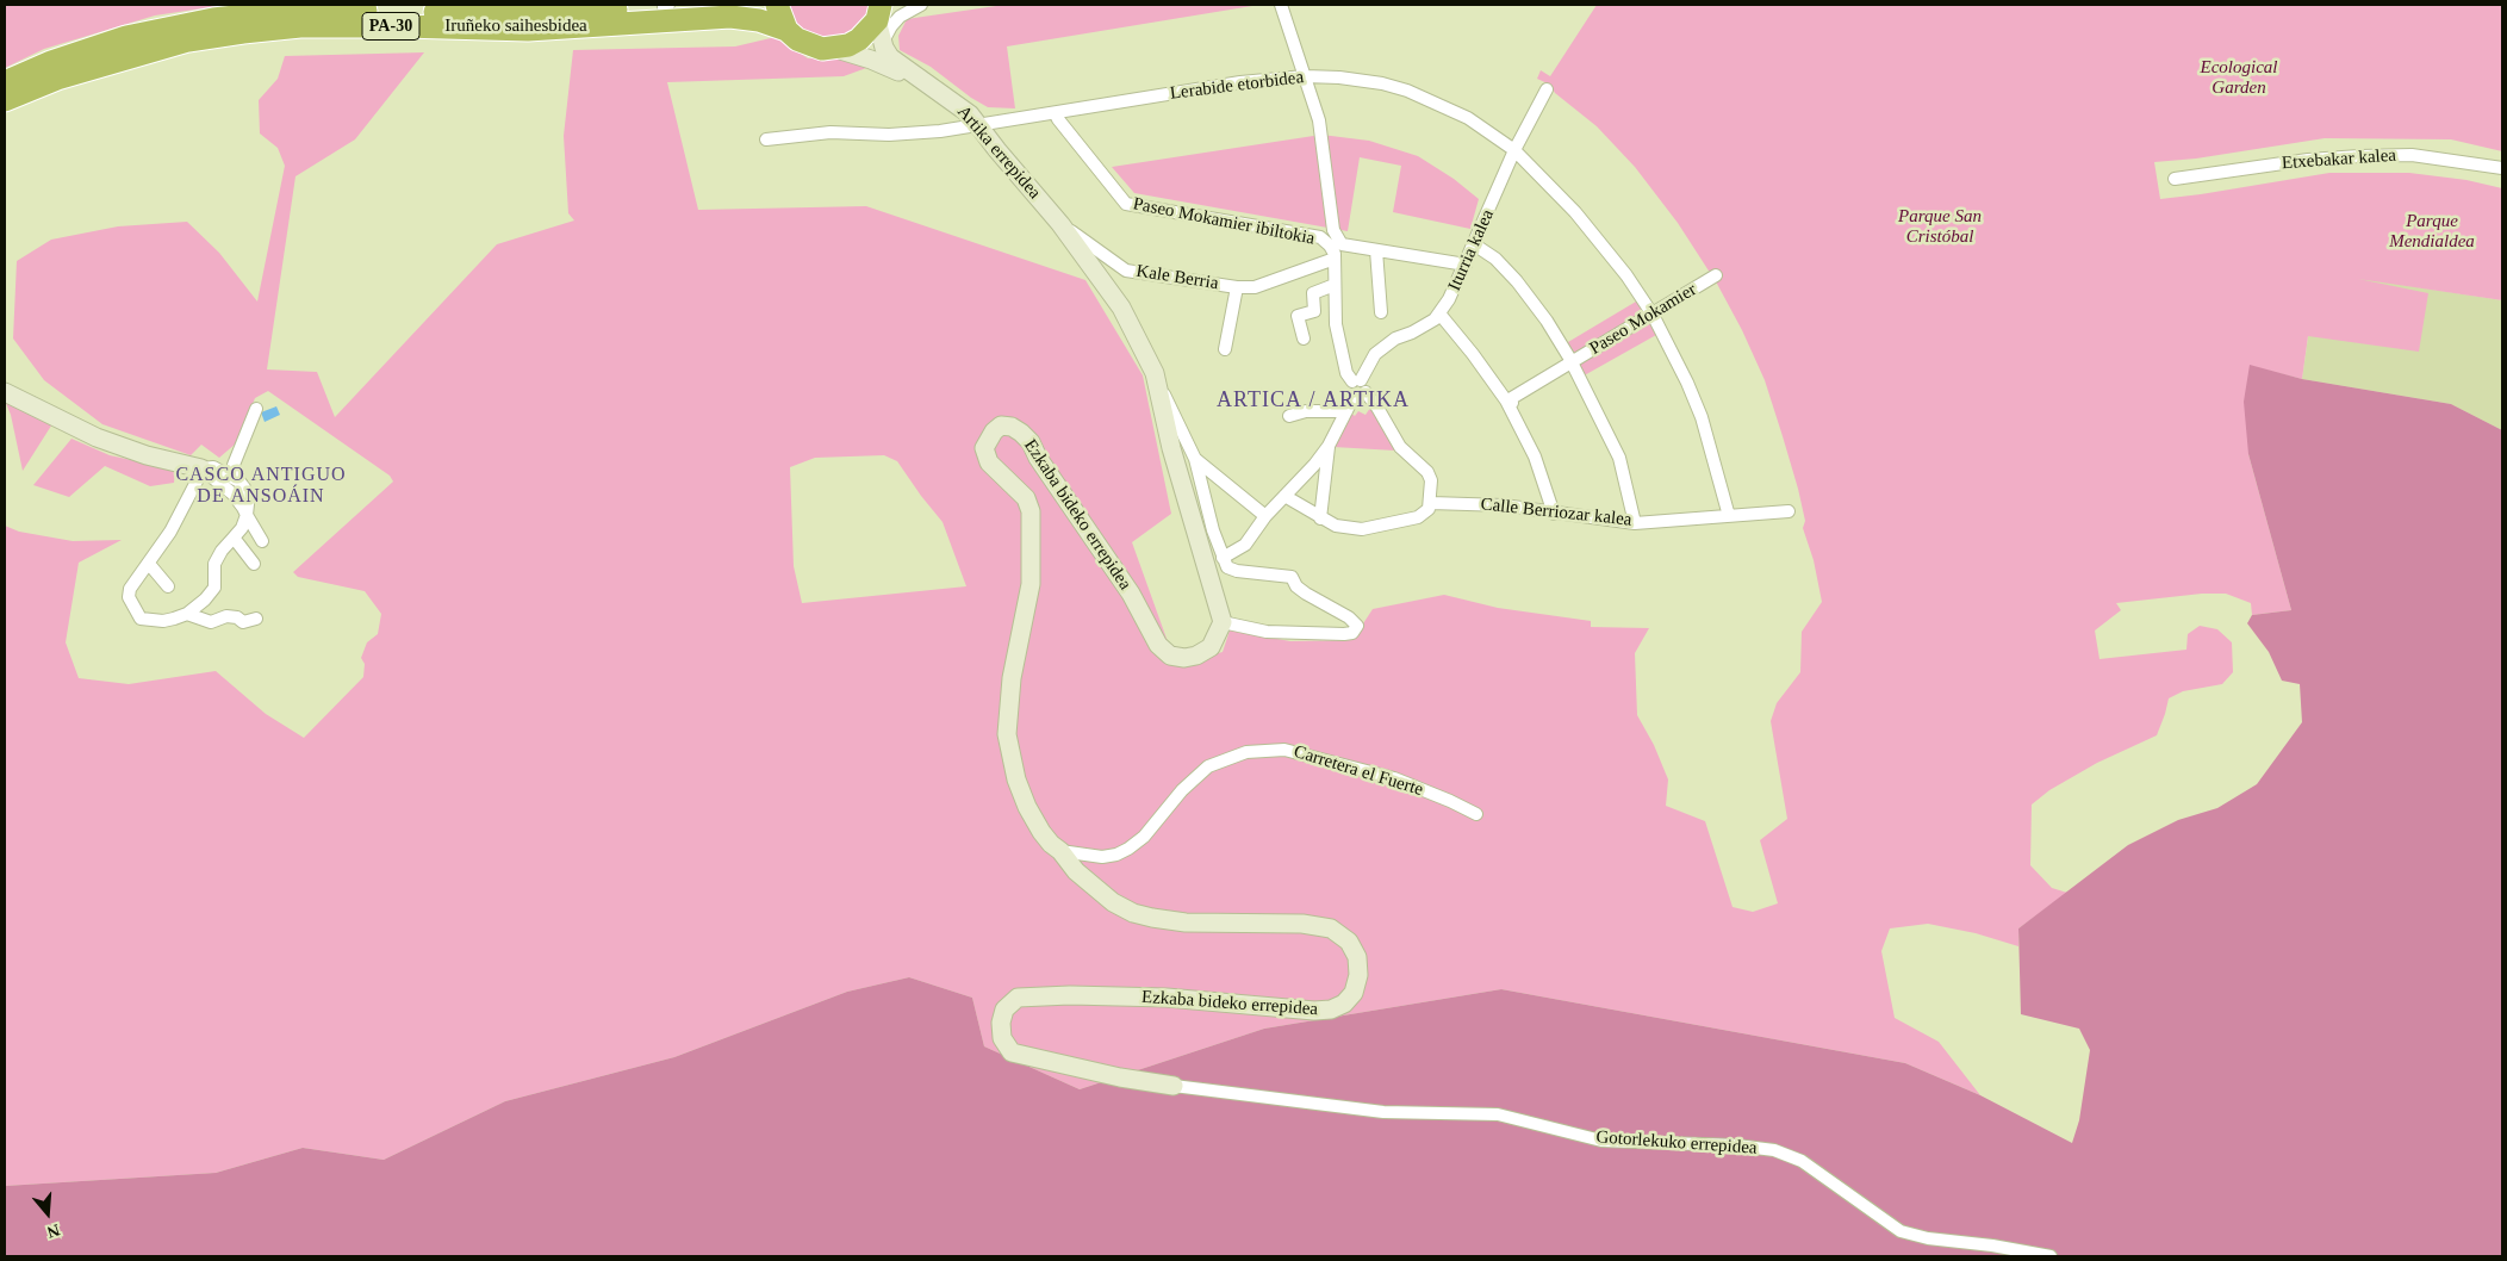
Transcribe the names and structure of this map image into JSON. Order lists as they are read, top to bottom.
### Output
{
  "streets": {
    "highway": ["PA-30", "Iruñeko saihesbidea"],
    "street": [
      "Lerabide etorbidea",
      "Artika errepidea",
      "Etxebakar kalea",
      "Paseo Mokamier ibiltokia",
      "Iturria kalea",
      "Kale Berria",
      "Paseo Mokamier",
      "Calle Berriozar kalea",
      "Ezkaba bideko errepidea",
      "Carretera el Fuerte",
      "Gotorlekuko errepidea"
    ]
  },
  "crossings": [
    ["PA-30", "Iruñeko saihesbidea"],
    ["PA-30", "Artika errepidea"],
    ["Lerabide etorbidea", "Artika errepidea"],
    ["Lerabide etorbidea", "Paseo Mokamier ibiltokia"],
    ["Lerabide etorbidea", "Iturria kalea"],
    ["Lerabide etorbidea", "Paseo Mokamier"],
    ["Lerabide etorbidea", "Calle Berriozar kalea"],
    ["Artika errepidea", "Kale Berria"],
    ["Paseo Mokamier ibiltokia", "Iturria kalea"],
    ["Paseo Mokamier ibiltokia", "Kale Berria"],
    ["Paseo Mokamier ibiltokia", "Calle Berriozar kalea"],
    ["Iturria kalea", "Paseo Mokamier"],
    ["Paseo Mokamier", "Calle Berriozar kalea"],
    ["Ezkaba bideko errepidea", "Carretera el Fuerte"],
    ["Ezkaba bideko errepidea", "Gotorlekuko errepidea"]
  ],
  "districts": ["ARTICA / ARTIKA", "CASCO ANTIGUO DE ANSOÁIN"],
  "parks": ["Ecological Garden", "Parque San Cristóbal", "Parque Mendialdea"],
  "north": "bottom"
}
